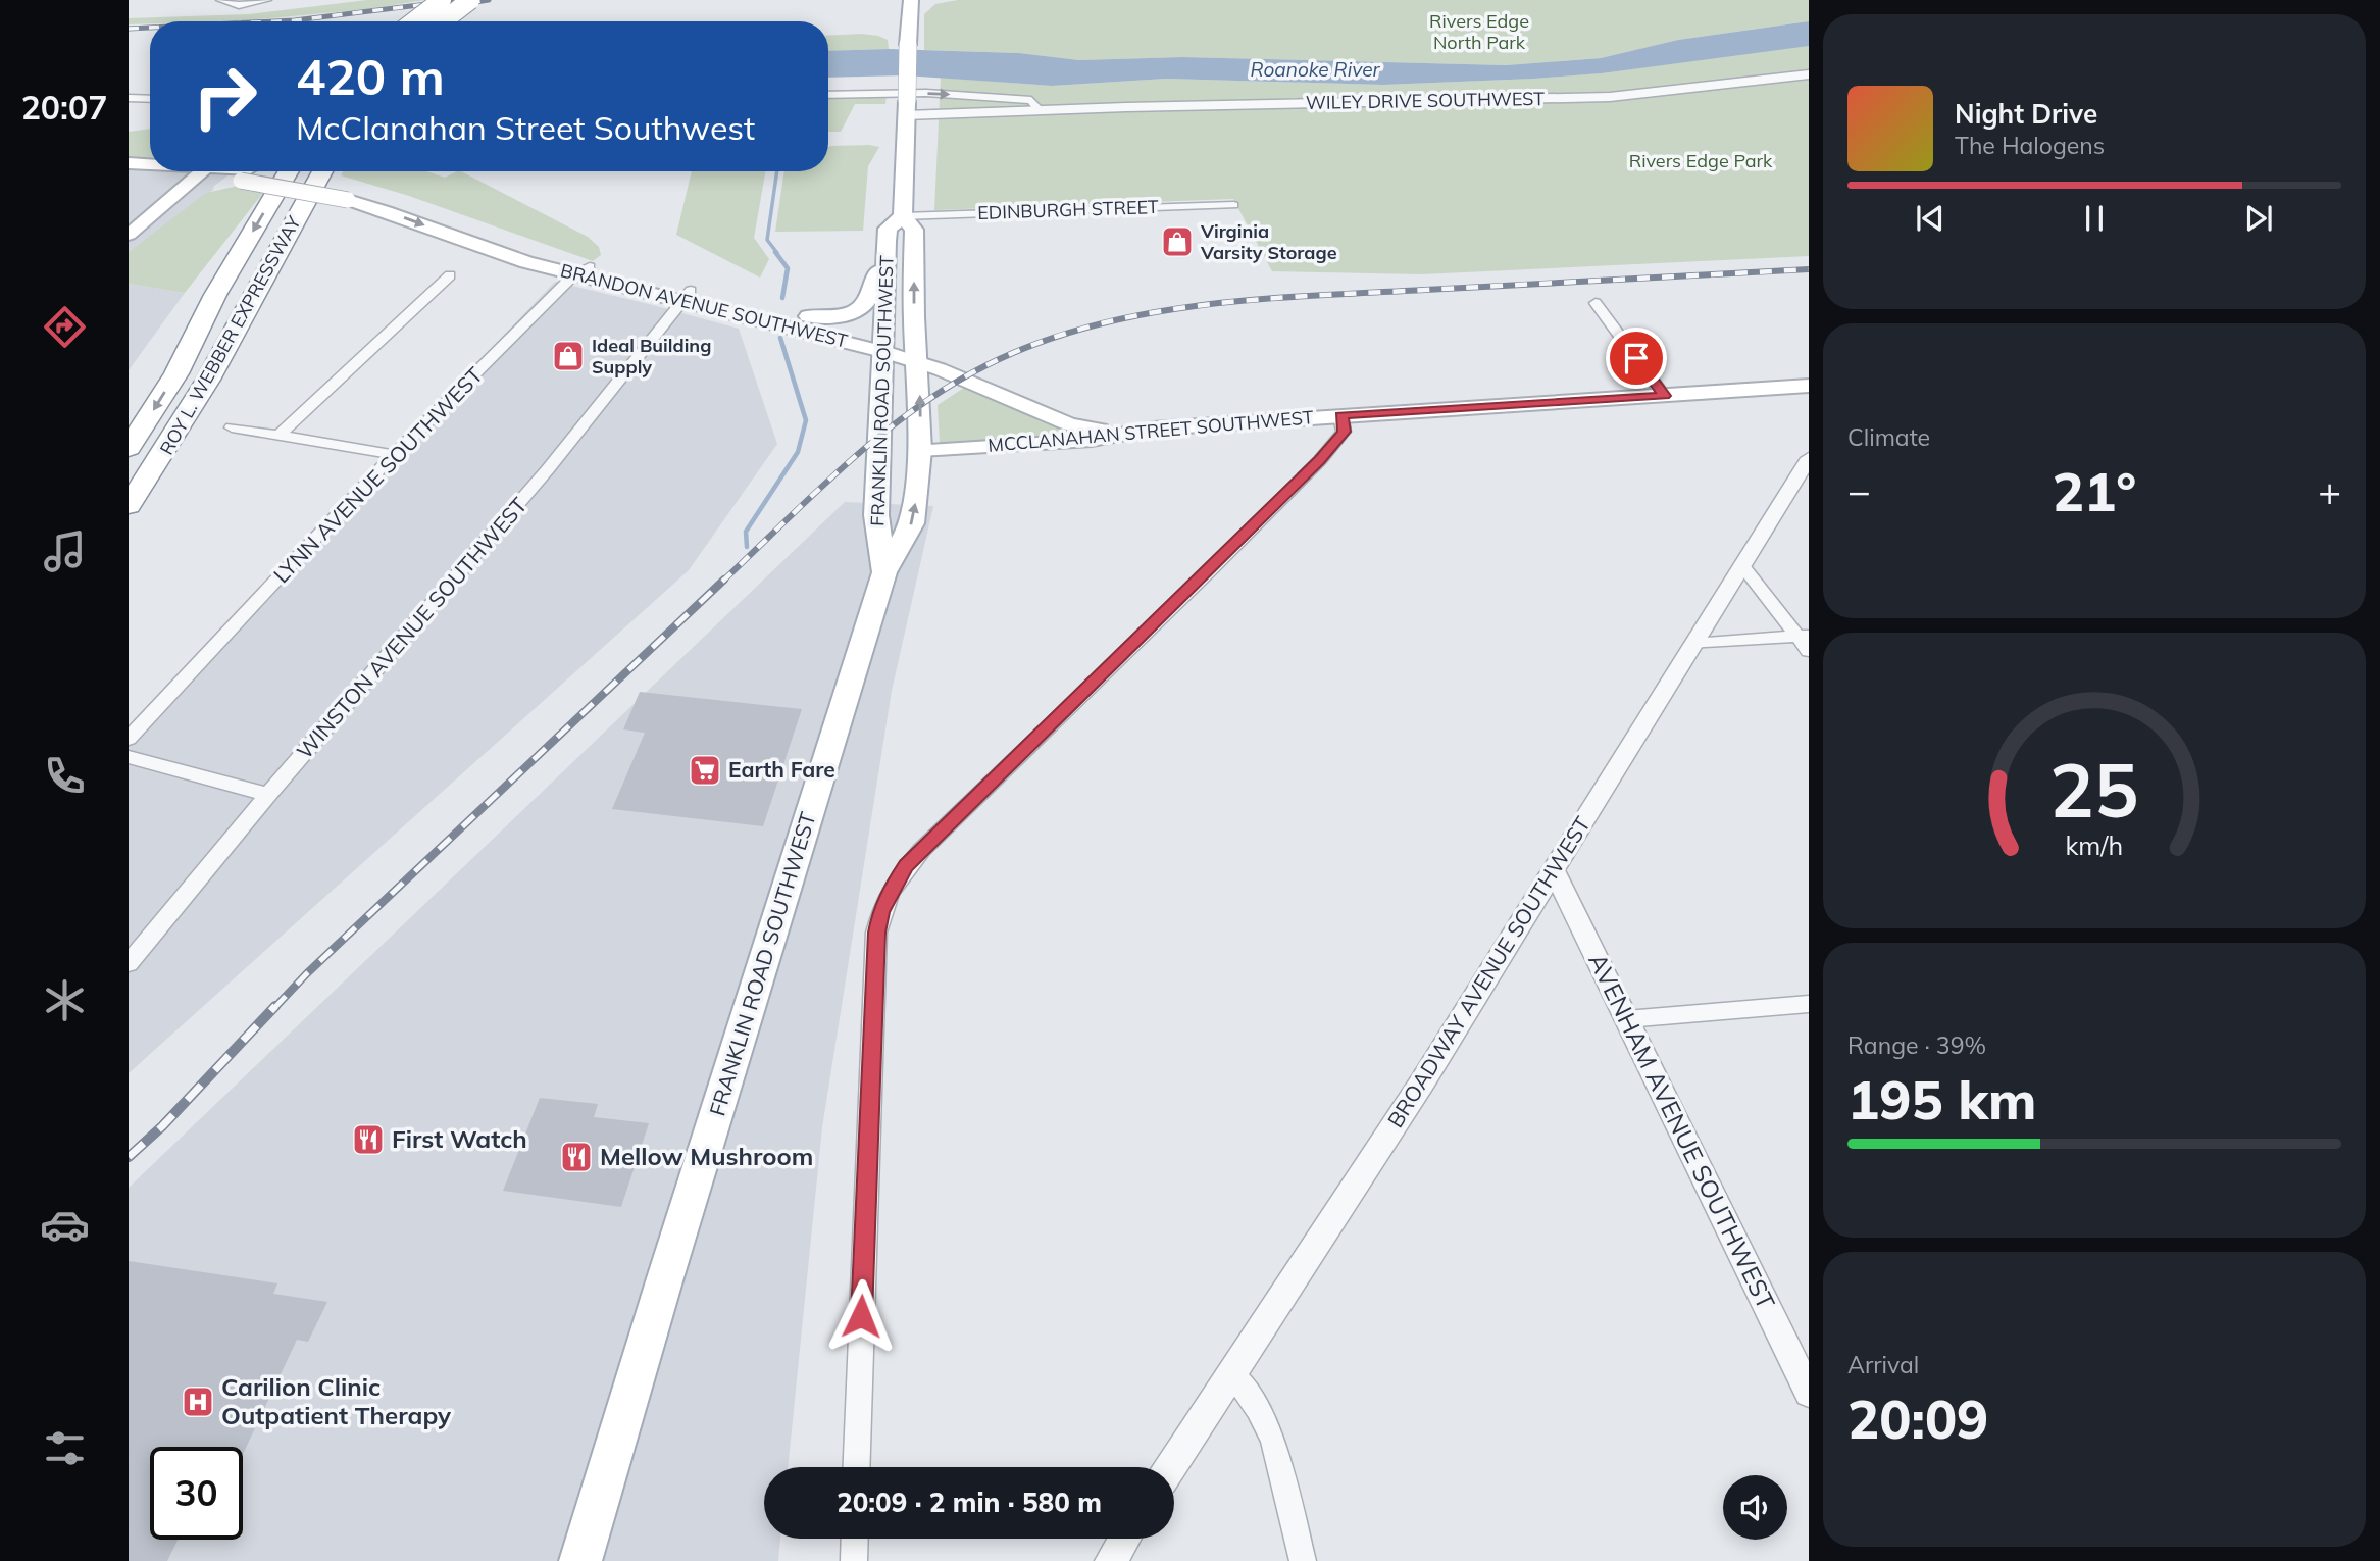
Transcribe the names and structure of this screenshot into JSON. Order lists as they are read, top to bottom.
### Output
{
  "streets": {
    "highway": ["ROY L. WEBBER EXPRESSWAY"],
    "main road": ["BRANDON AVENUE SOUTHWEST", "FRANKLIN ROAD SOUTHWEST", "MCCLANAHAN STREET SOUTHWEST"],
    "street": [
      "WILEY DRIVE SOUTHWEST",
      "EDINBURGH STREET",
      "LYNN AVENUE SOUTHWEST",
      "WINSTON AVENUE SOUTHWEST",
      "BROADWAY AVENUE SOUTHWEST",
      "AVENHAM AVENUE SOUTHWEST"
    ]
  },
  "crossings": [
    ["WILEY DRIVE SOUTHWEST", "FRANKLIN ROAD SOUTHWEST"],
    ["EDINBURGH STREET", "FRANKLIN ROAD SOUTHWEST"],
    ["BRANDON AVENUE SOUTHWEST", "FRANKLIN ROAD SOUTHWEST"],
    ["BRANDON AVENUE SOUTHWEST", "MCCLANAHAN STREET SOUTHWEST"],
    ["BRANDON AVENUE SOUTHWEST", "LYNN AVENUE SOUTHWEST"],
    ["BRANDON AVENUE SOUTHWEST", "WINSTON AVENUE SOUTHWEST"],
    ["FRANKLIN ROAD SOUTHWEST", "MCCLANAHAN STREET SOUTHWEST"],
    ["BROADWAY AVENUE SOUTHWEST", "AVENHAM AVENUE SOUTHWEST"]
  ],
  "water": ["Roanoke River"],
  "parks": ["Rivers Edge North Park", "Rivers Edge Park"],
  "places": {
    "shop": ["Virginia Varsity Storage", "Ideal Building Supply"],
    "supermarket": ["Earth Fare"],
    "restaurant": ["First Watch", "Mellow Mushroom"],
    "hospital": ["Carilion Clinic Outpatient Therapy"]
  },
  "page": {
    "tabs": "20:07",
    "turn": ["420 m", "McClanahan Street Southwest"],
    "song": ["Night Drive", "The Halogens"],
    "tile": [
      "Climate",
      ["Range · 39%", "195 km"],
      ["Arrival", "20:09"]
    ],
    "heat": ["−", "21°", "+"],
    "limit": "30",
    "trip": "20:09 · 2 min · 580 m",
    "gauge": ["25", "km/h"]
  }
}
